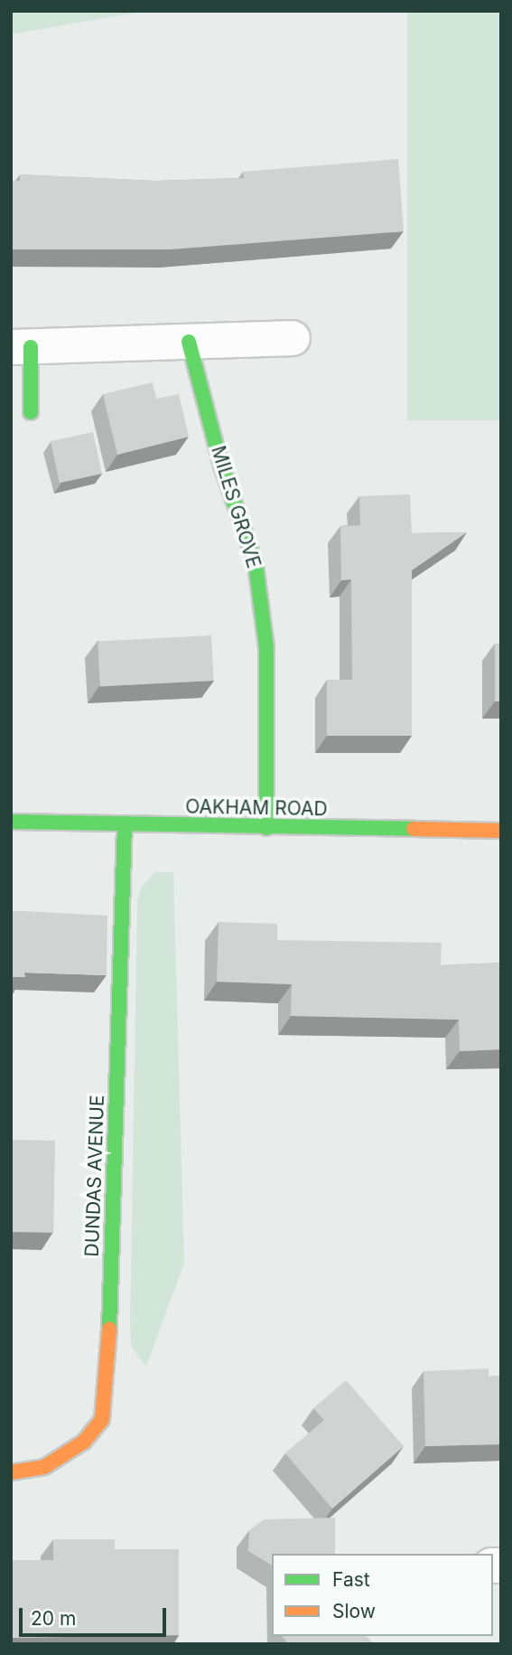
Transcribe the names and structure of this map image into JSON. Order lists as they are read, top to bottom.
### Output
{
  "streets": {
    "street": ["MILES GROVE", "OAKHAM ROAD", "DUNDAS AVENUE"]
  },
  "crossings": [
    ["MILES GROVE", "OAKHAM ROAD"],
    ["OAKHAM ROAD", "DUNDAS AVENUE"]
  ],
  "legend": ["Fast", "Slow"],
  "scale_bar": "20 m"
}
